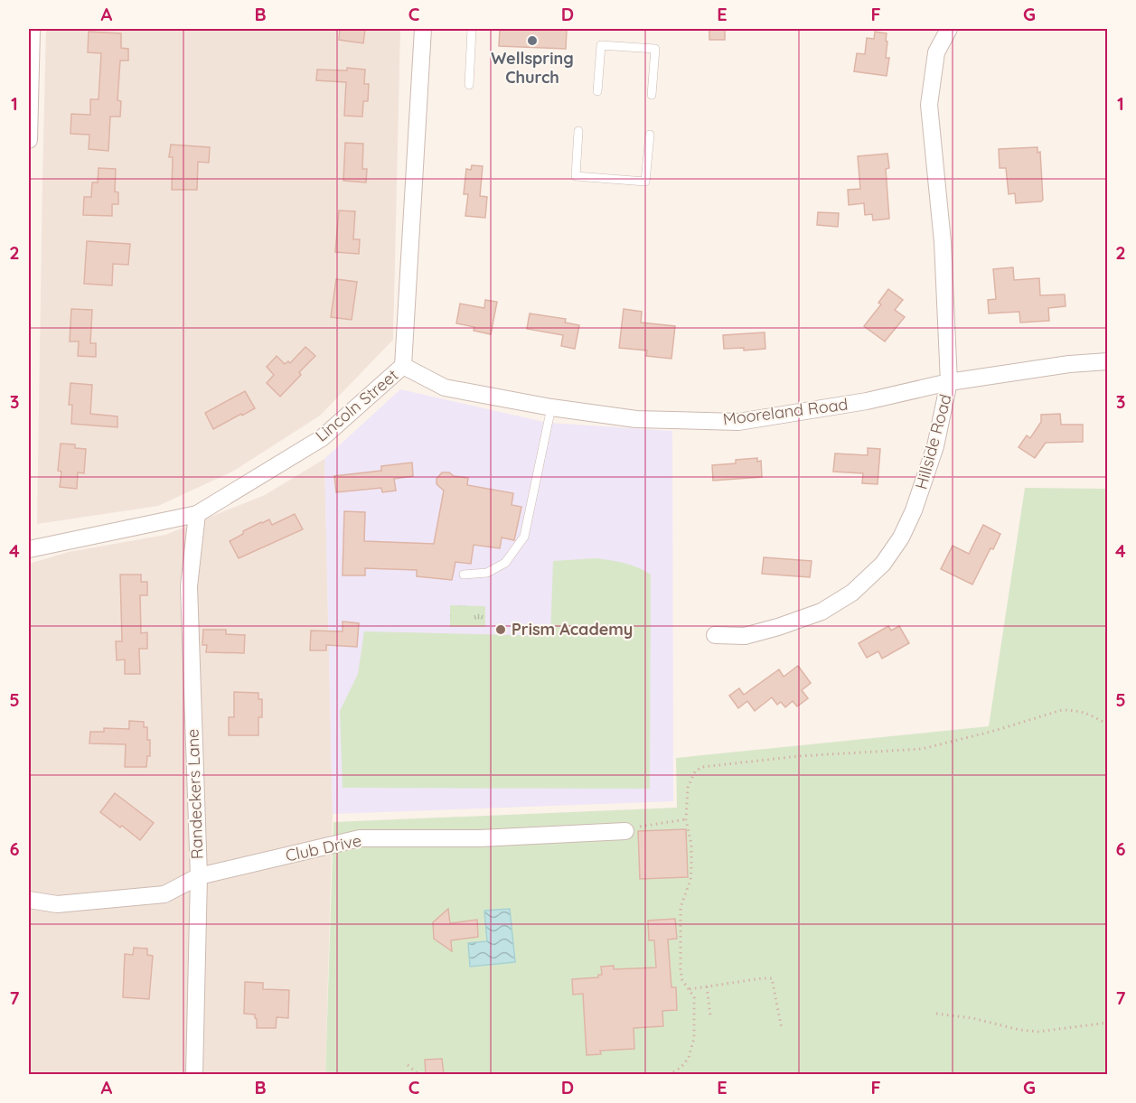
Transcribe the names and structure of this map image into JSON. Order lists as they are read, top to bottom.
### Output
{
  "streets": {
    "street": [
      "Lincoln Street",
      "Mooreland Road",
      "Hillside Road",
      "Randeckers Lane",
      "Club Drive"
    ]
  },
  "crossings": [
    ["Lincoln Street", "Mooreland Road"],
    ["Lincoln Street", "Randeckers Lane"],
    ["Mooreland Road", "Hillside Road"],
    ["Randeckers Lane", "Club Drive"]
  ],
  "places": ["Wellspring Church", "Prism Academy"],
  "grid": {
    "columns": [
      "A",
      "B",
      "C",
      "D",
      "E",
      "F",
      "G"
    ],
    "rows": [
      "1",
      "2",
      "3",
      "4",
      "5",
      "6",
      "7"
    ]
  }
}
